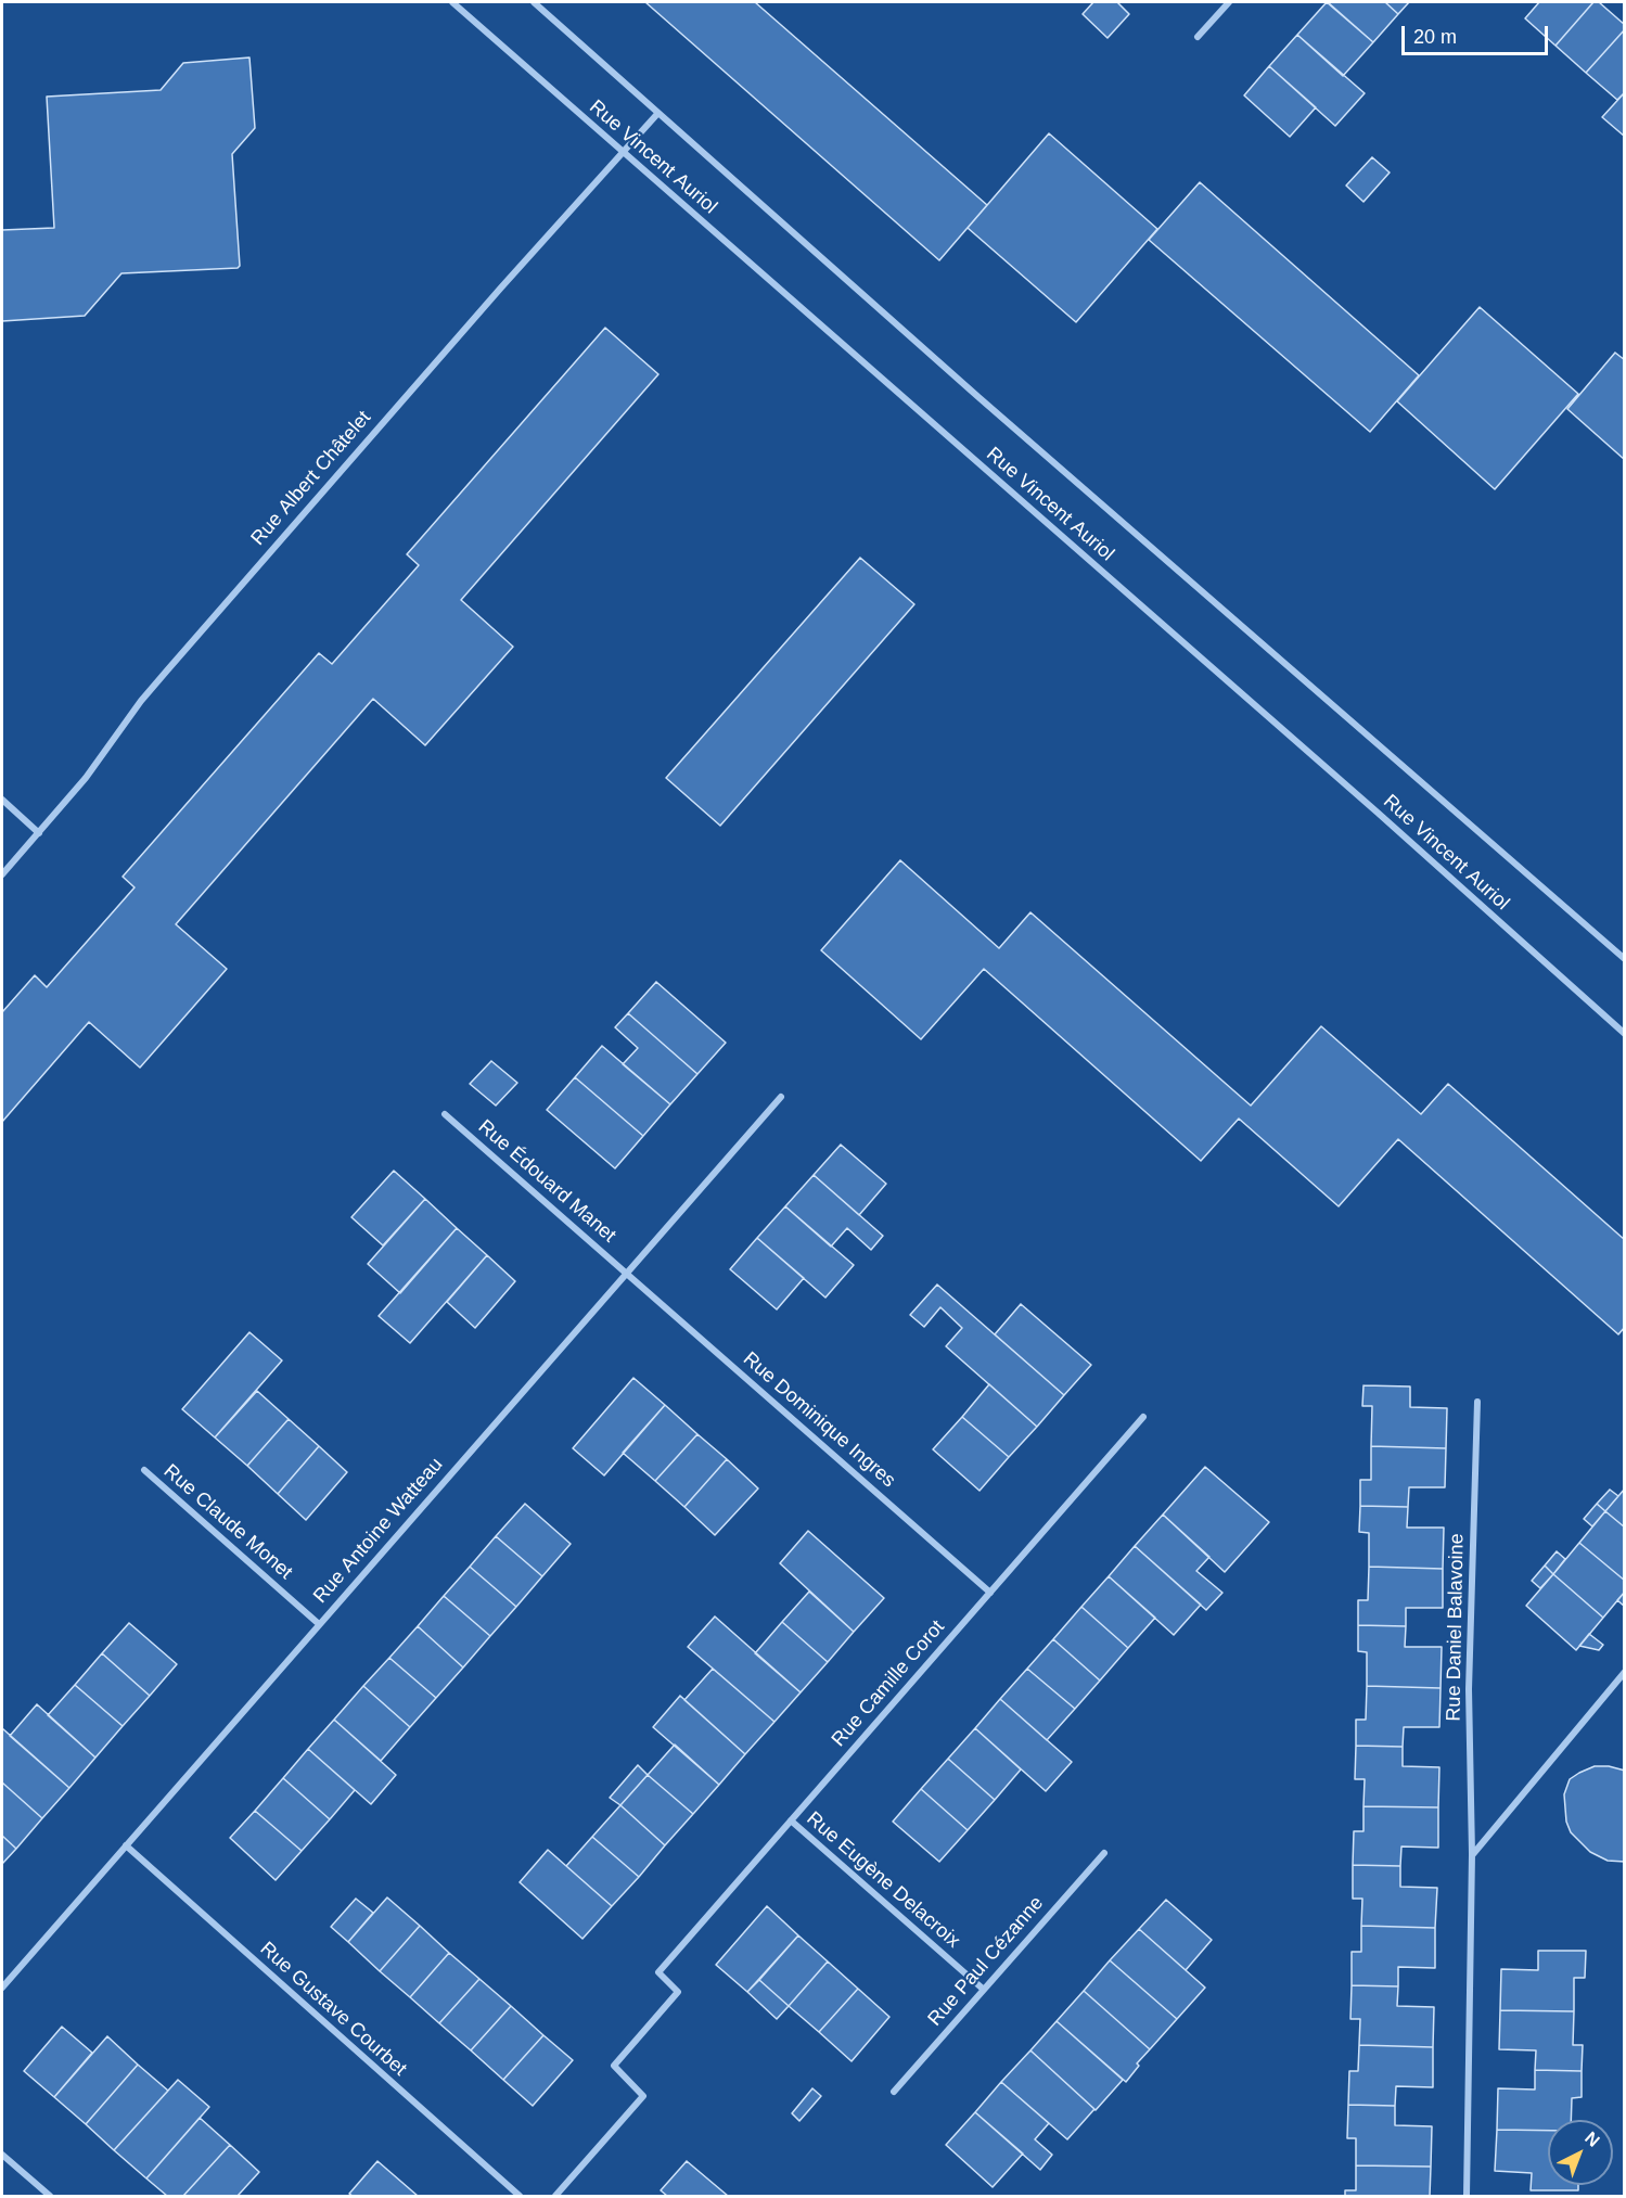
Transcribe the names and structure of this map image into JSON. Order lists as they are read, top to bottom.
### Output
{
  "streets": {
    "street": [
      "Rue Vincent Auriol",
      "Rue Albert Châtelet",
      "Rue Édouard Manet",
      "Rue Dominique Ingres",
      "Rue Claude Monet",
      "Rue Antoine Watteau",
      "Rue Daniel Balavoine",
      "Rue Camille Corot",
      "Rue Eugène Delacroix",
      "Rue Paul Cézanne",
      "Rue Gustave Courbet"
    ]
  },
  "crossings": [
    ["Rue Vincent Auriol", "Rue Albert Châtelet"],
    ["Rue Édouard Manet", "Rue Dominique Ingres"],
    ["Rue Édouard Manet", "Rue Antoine Watteau"],
    ["Rue Dominique Ingres", "Rue Antoine Watteau"],
    ["Rue Dominique Ingres", "Rue Camille Corot"],
    ["Rue Claude Monet", "Rue Antoine Watteau"],
    ["Rue Antoine Watteau", "Rue Gustave Courbet"],
    ["Rue Camille Corot", "Rue Eugène Delacroix"],
    ["Rue Eugène Delacroix", "Rue Paul Cézanne"]
  ],
  "scale_bar": "20 m",
  "north": "top right"
}
